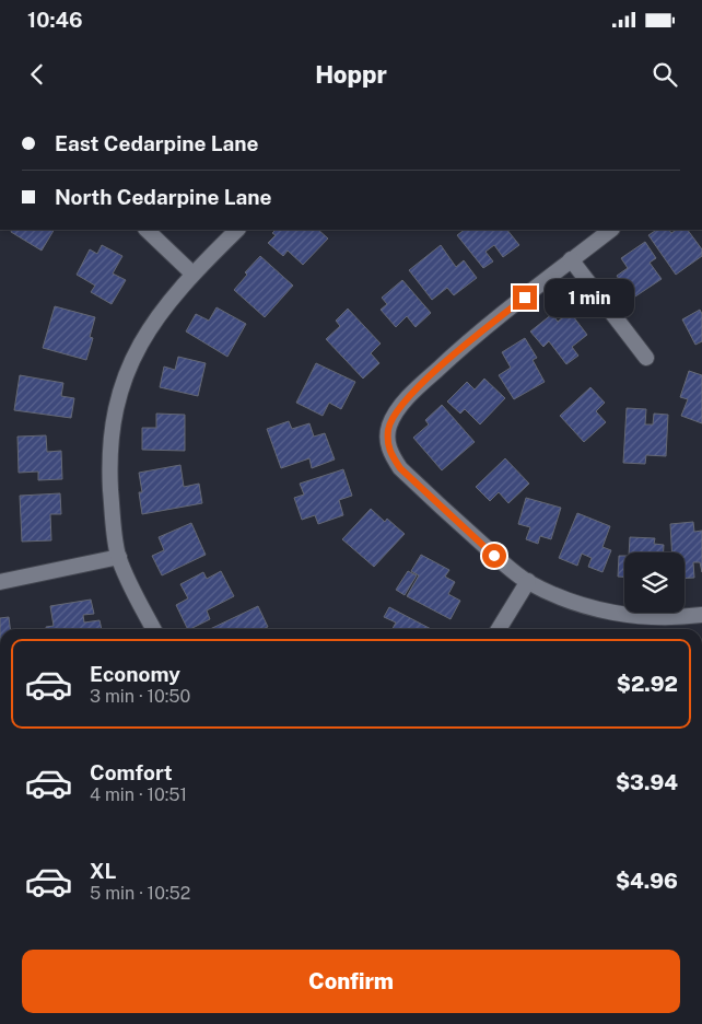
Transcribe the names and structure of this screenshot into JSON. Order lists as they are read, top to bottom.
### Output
{
  "page": {
    "status": "10:46",
    "header": "Hoppr",
    "banner": ["East Cedarpine Lane", "North Cedarpine Lane"],
    "bubble": "1 min",
    "list": [
      {
        "name": "Economy",
        "note": "3 min · 10:50",
        "value": "$2.92"
      },
      {
        "name": "Comfort",
        "note": "4 min · 10:51",
        "value": "$3.94"
      },
      {
        "name": "XL",
        "note": "5 min · 10:52",
        "value": "$4.96"
      }
    ],
    "buttons": "Confirm"
  }
}
